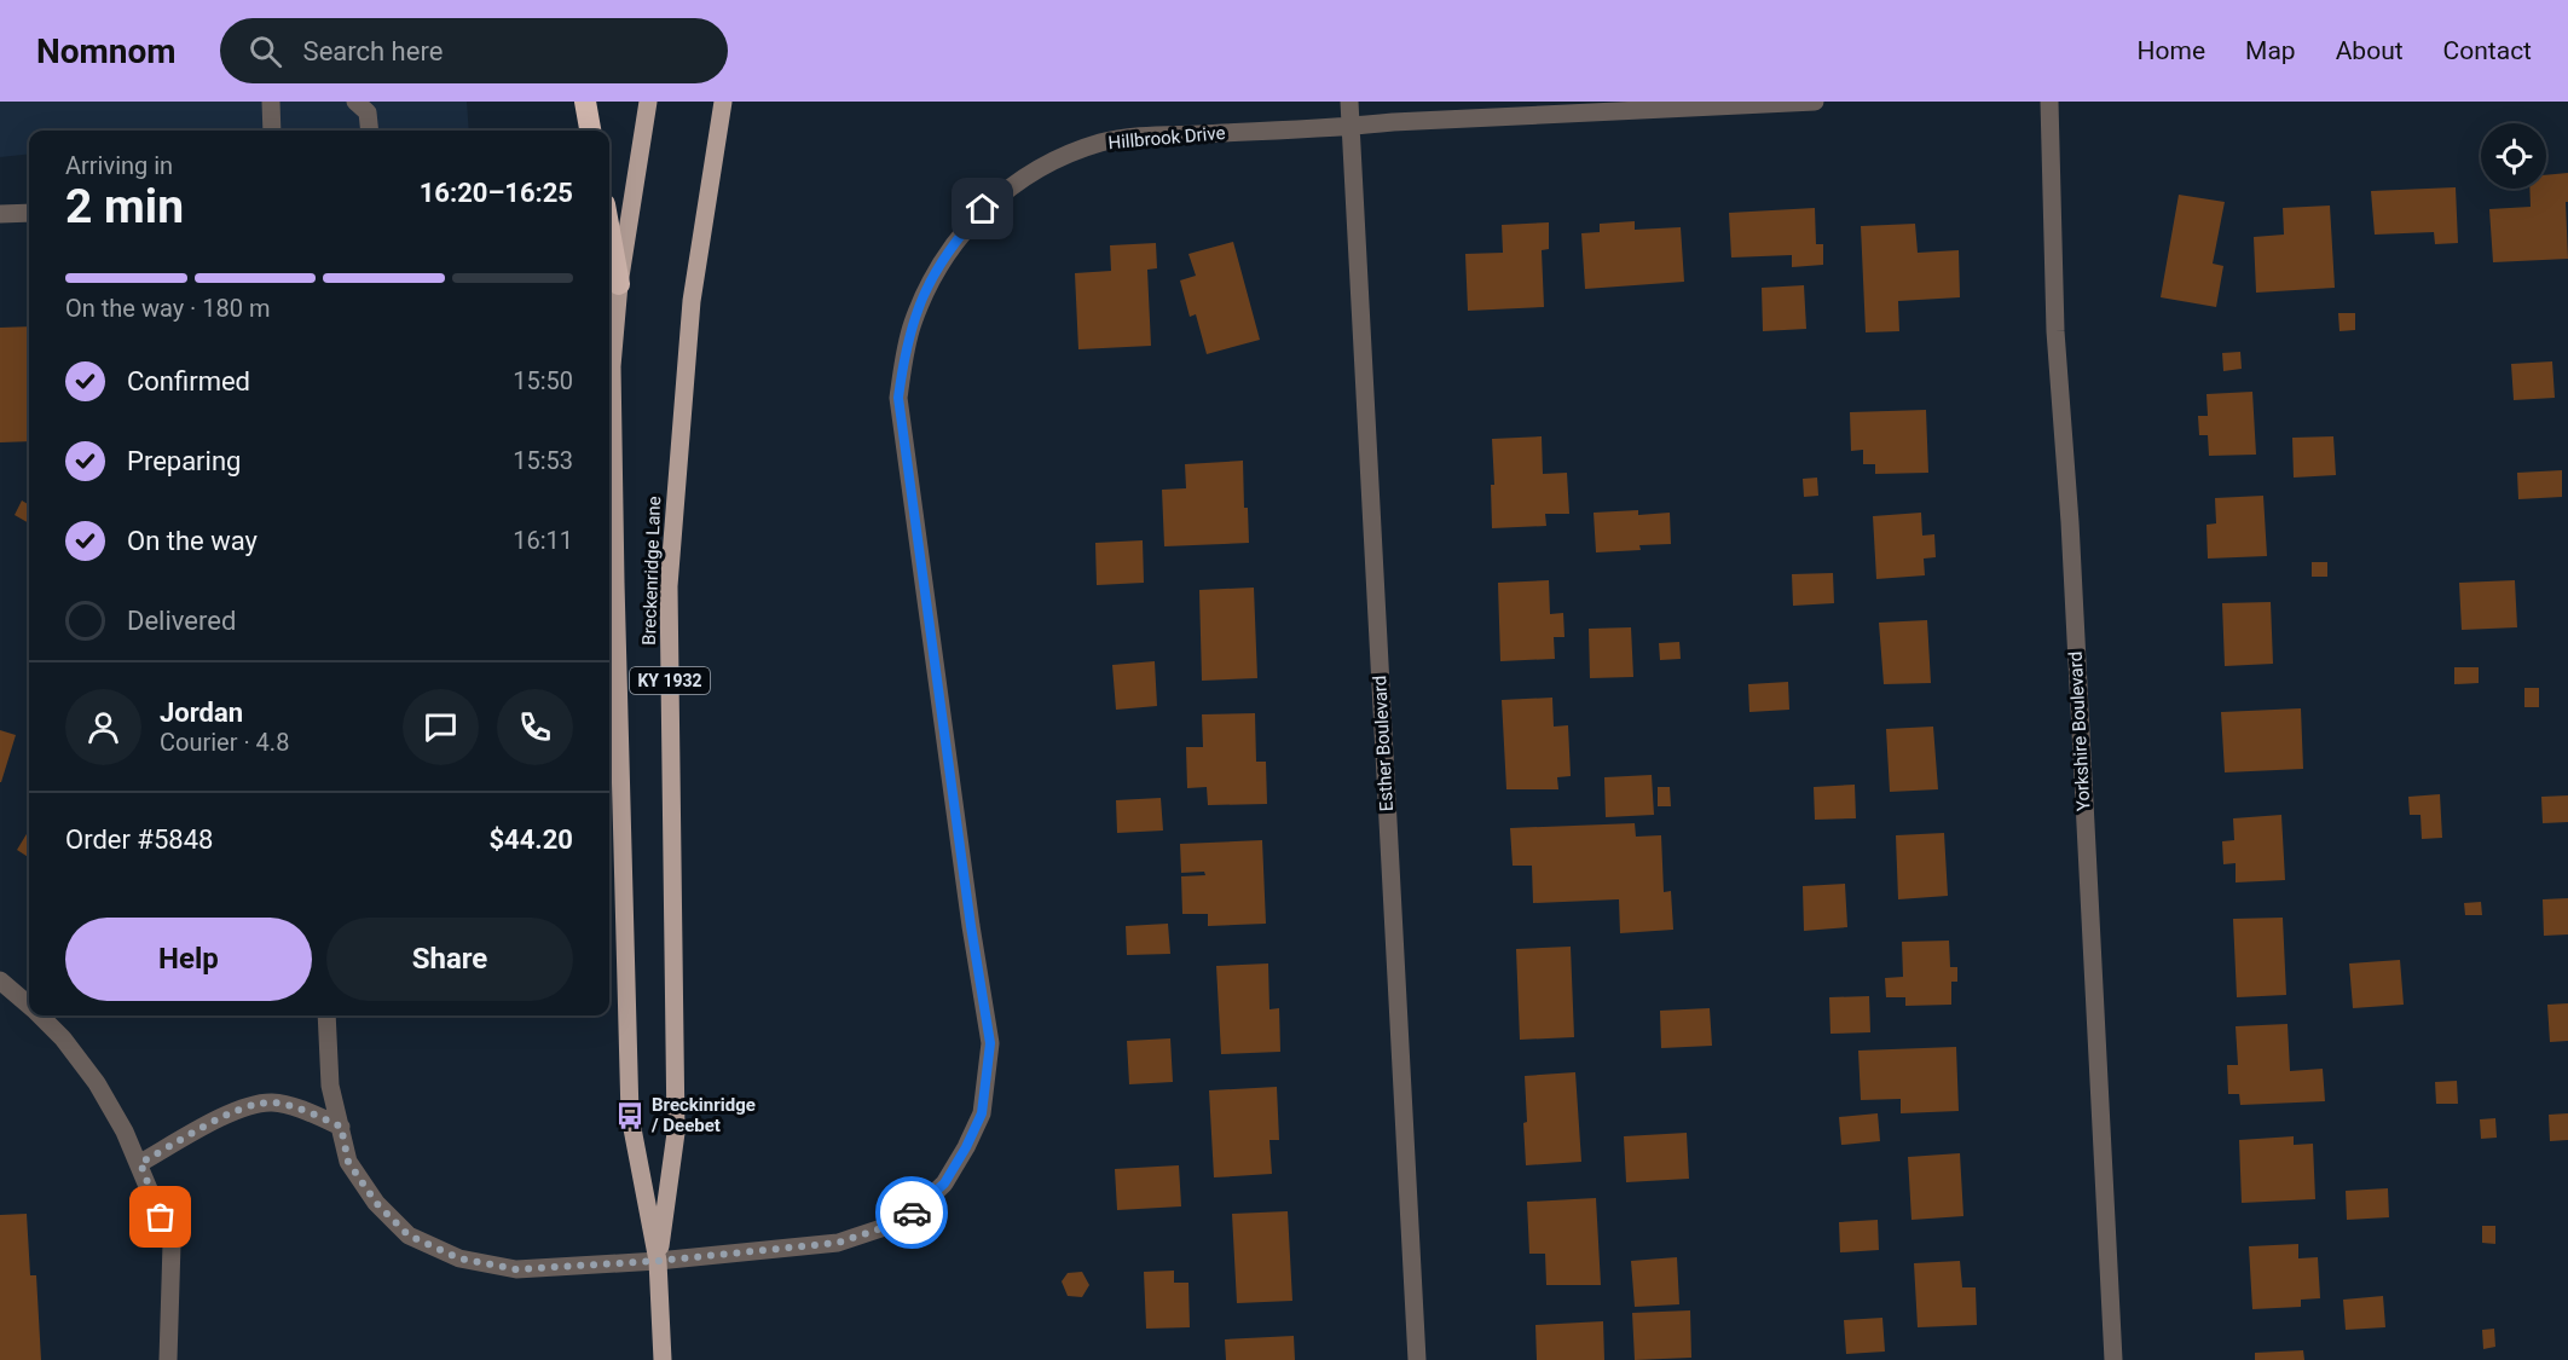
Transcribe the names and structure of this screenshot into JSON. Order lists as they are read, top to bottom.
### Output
{
  "streets": {
    "main road": ["Breckenridge Lane", "KY 1932"],
    "street": ["Hillbrook Drive", "Yorkshire Boulevard", "Esther Boulevard"]
  },
  "crossings": [
    ["Hillbrook Drive", "Breckenridge Lane"],
    ["Hillbrook Drive", "Esther Boulevard"]
  ],
  "places": {
    "bus stop": ["Breckinridge / Deebet"]
  },
  "page": {
    "header": "Nomnom",
    "search": "Search here",
    "nav": [
      "Home",
      "Map",
      "About",
      "Contact"
    ],
    "heading": ["2 min", "Arriving in", "16:20–16:25"],
    "panel": [
      "Jordan",
      "Courier · 4.8",
      "Order #5848",
      "$44.20"
    ],
    "bar": "On the way · 180 m",
    "list": [
      ["Confirmed", "15:50"],
      ["Preparing", "15:53"],
      ["On the way", "16:11"],
      "Delivered"
    ],
    "buttons": ["Help", "Share"]
  }
}
